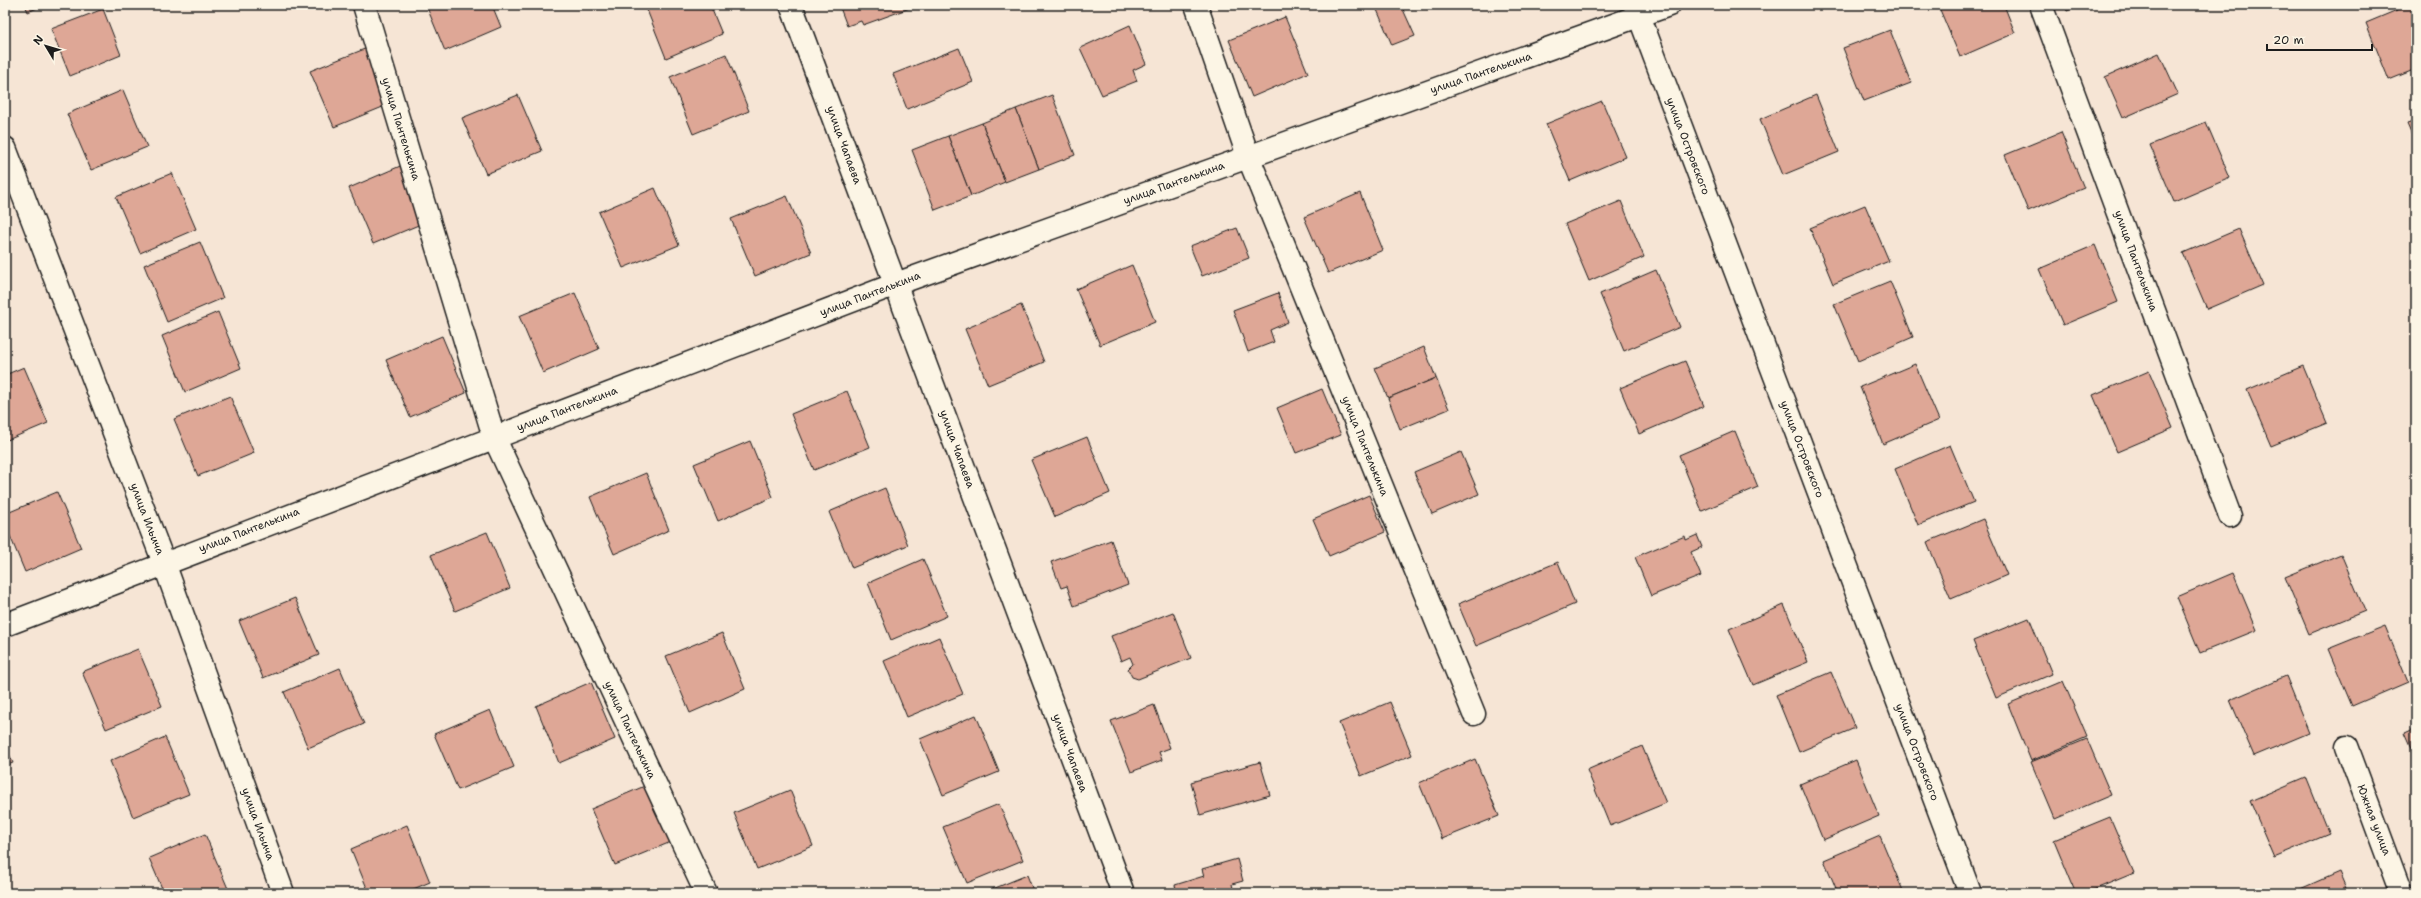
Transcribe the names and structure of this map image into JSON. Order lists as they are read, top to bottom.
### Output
{
  "streets": {
    "street": [
      "улица Пантелькина",
      "улица Чапаева",
      "улица Островского",
      "улица Ильича",
      "Южная улица"
    ]
  },
  "crossings": [
    ["улица Пантелькина", "улица Чапаева"],
    ["улица Пантелькина", "улица Островского"],
    ["улица Пантелькина", "улица Ильича"]
  ],
  "scale_bar": "20 m",
  "north": "top left"
}
